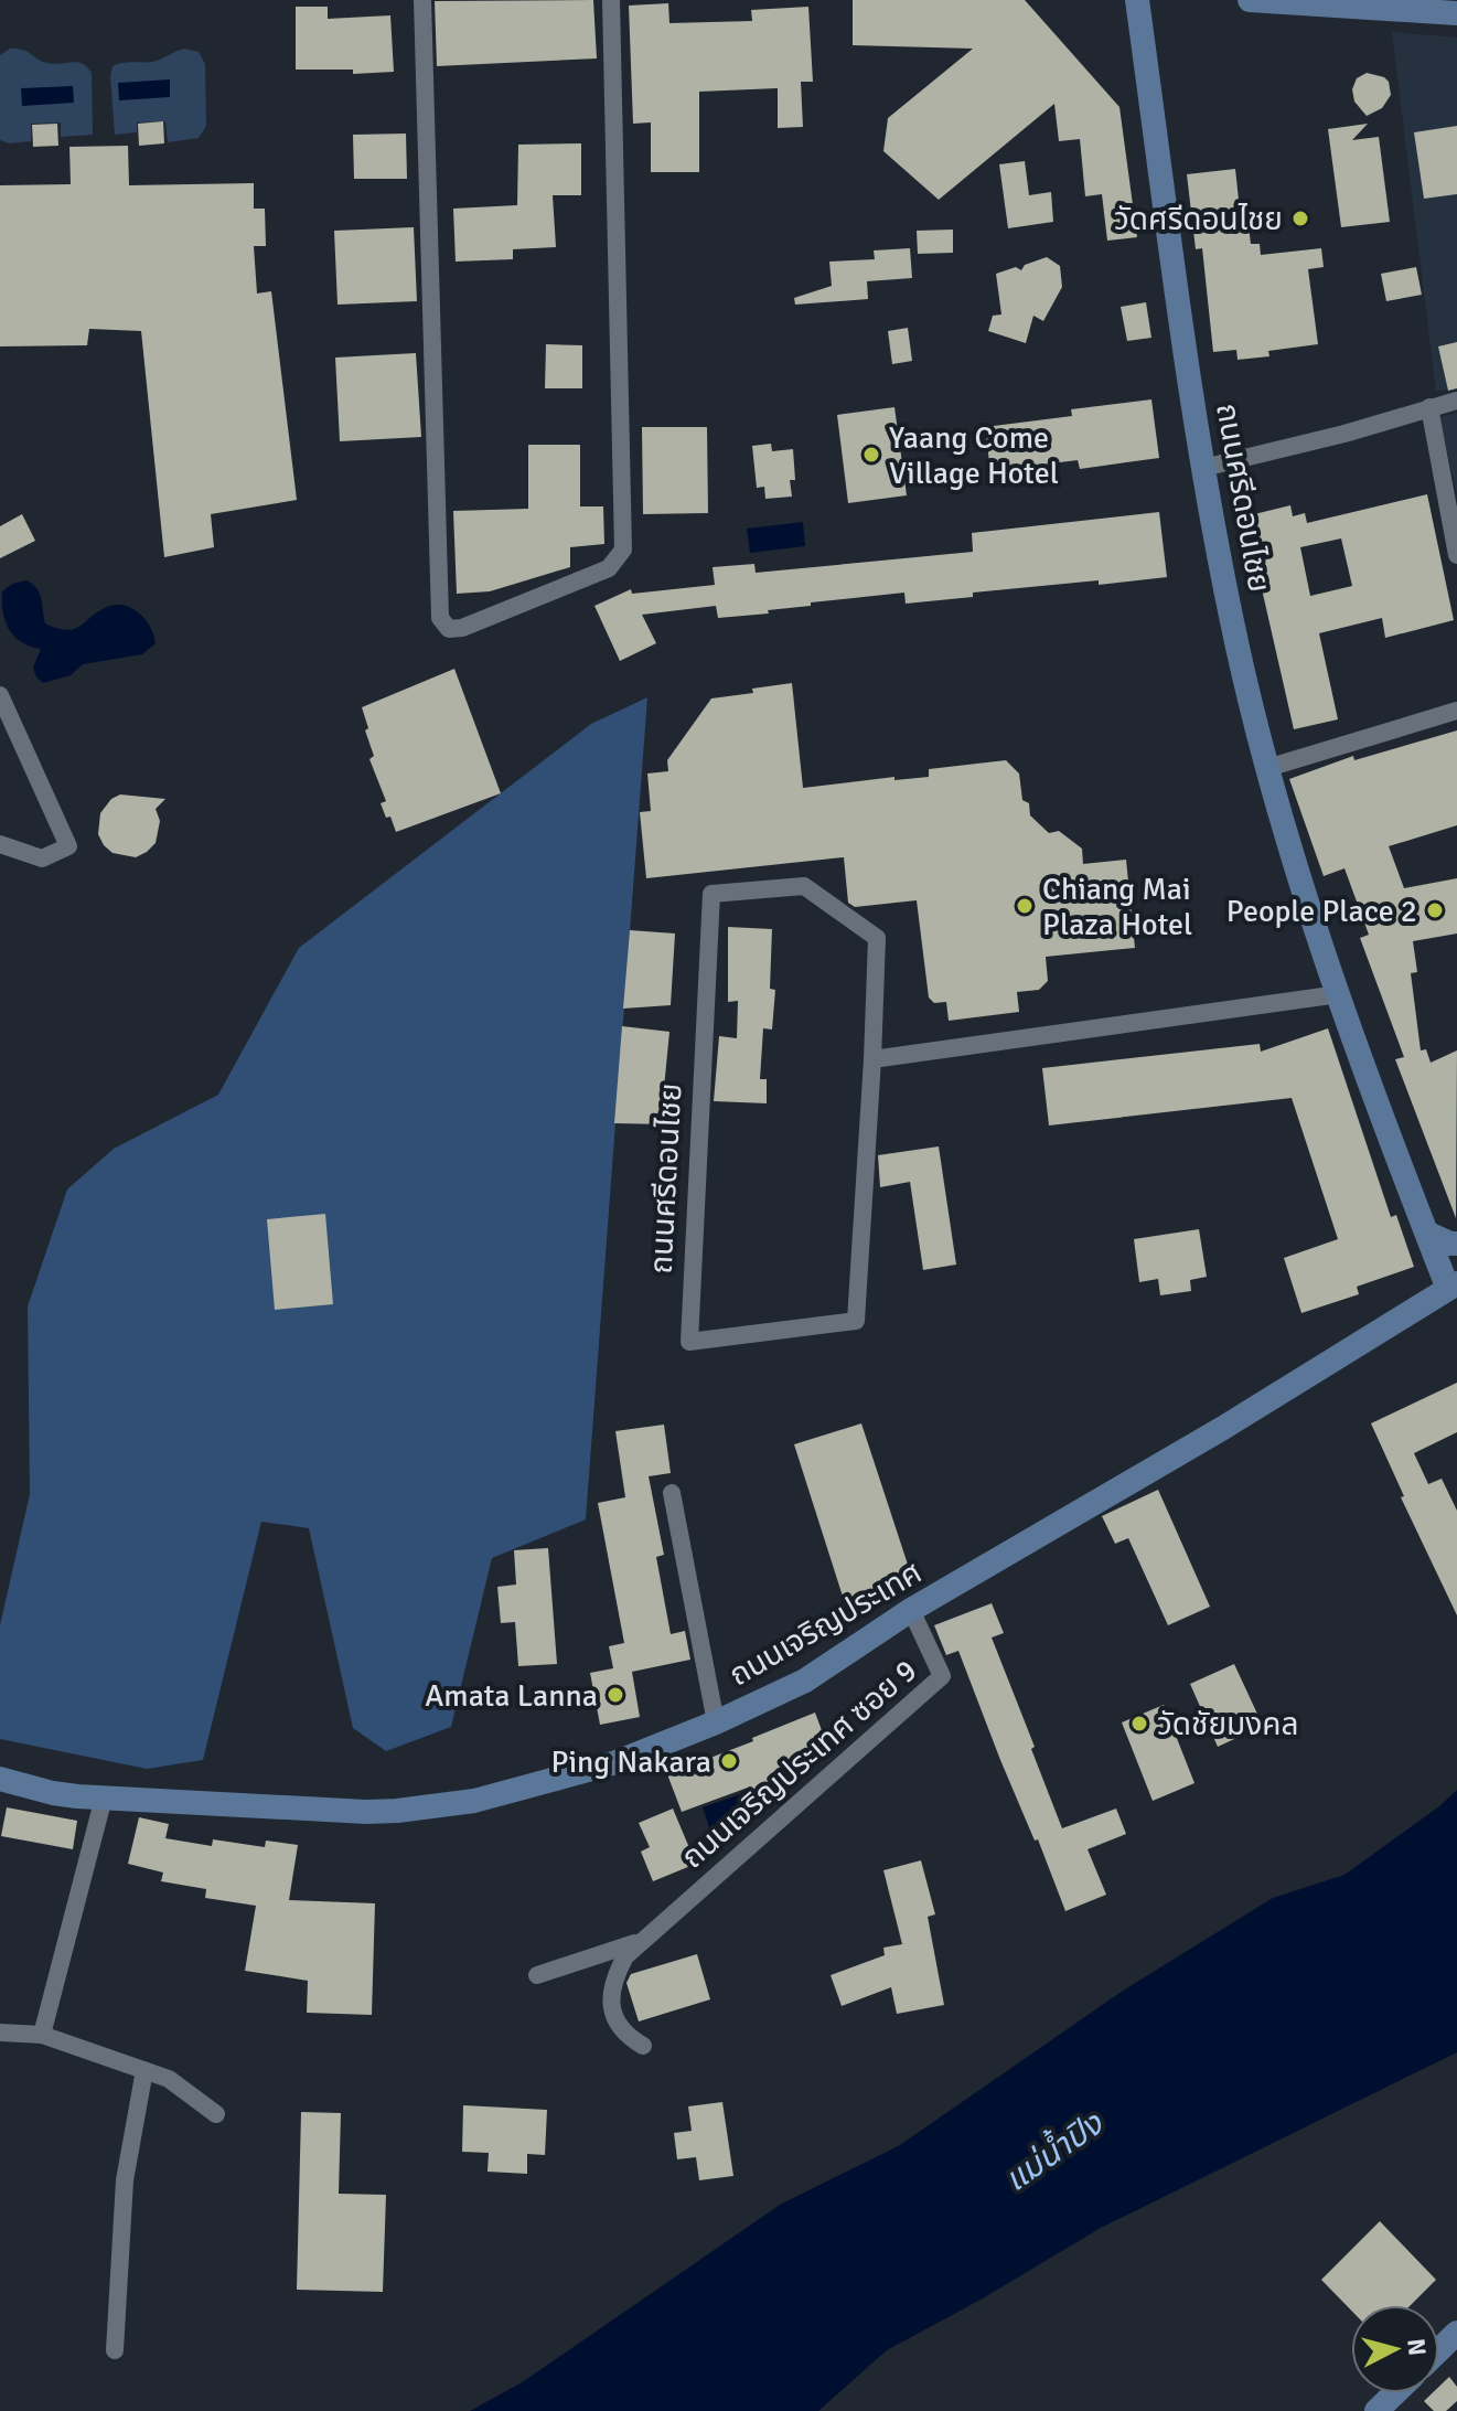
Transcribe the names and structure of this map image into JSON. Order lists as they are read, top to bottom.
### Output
{
  "streets": {
    "street": ["ถนนศรีดอนไชย", "ถนนเจริญประเทศ", "ถนนเจริญประเทศ ซอย 9"]
  },
  "crossings": [
    ["ถนนศรีดอนไชย", "ถนนเจริญประเทศ"],
    ["ถนนเจริญประเทศ", "ถนนเจริญประเทศ ซอย 9"]
  ],
  "water": ["แม่น้ำปิง"],
  "places": [
    "วัดศรีดอนไชย",
    "Yaang Come Village Hotel",
    "Chiang Mai Plaza Hotel",
    "People Place 2",
    "Amata Lanna",
    "วัดชัยมงคล",
    "Ping Nakara"
  ],
  "north": "right"
}
